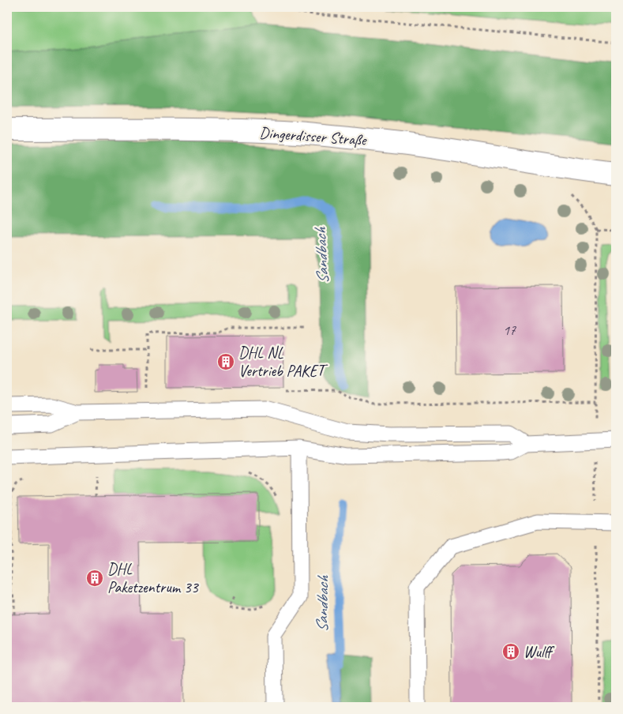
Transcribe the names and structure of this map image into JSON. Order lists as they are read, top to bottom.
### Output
{
  "streets": {
    "street": ["Dingerdisser Straße"]
  },
  "water": ["Sandbach"],
  "places": {
    "building": ["DHL NL Vertrieb PAKET", "DHL Paketzentrum 33", "Wulff"]
  },
  "house_numbers": ["17"]
}
